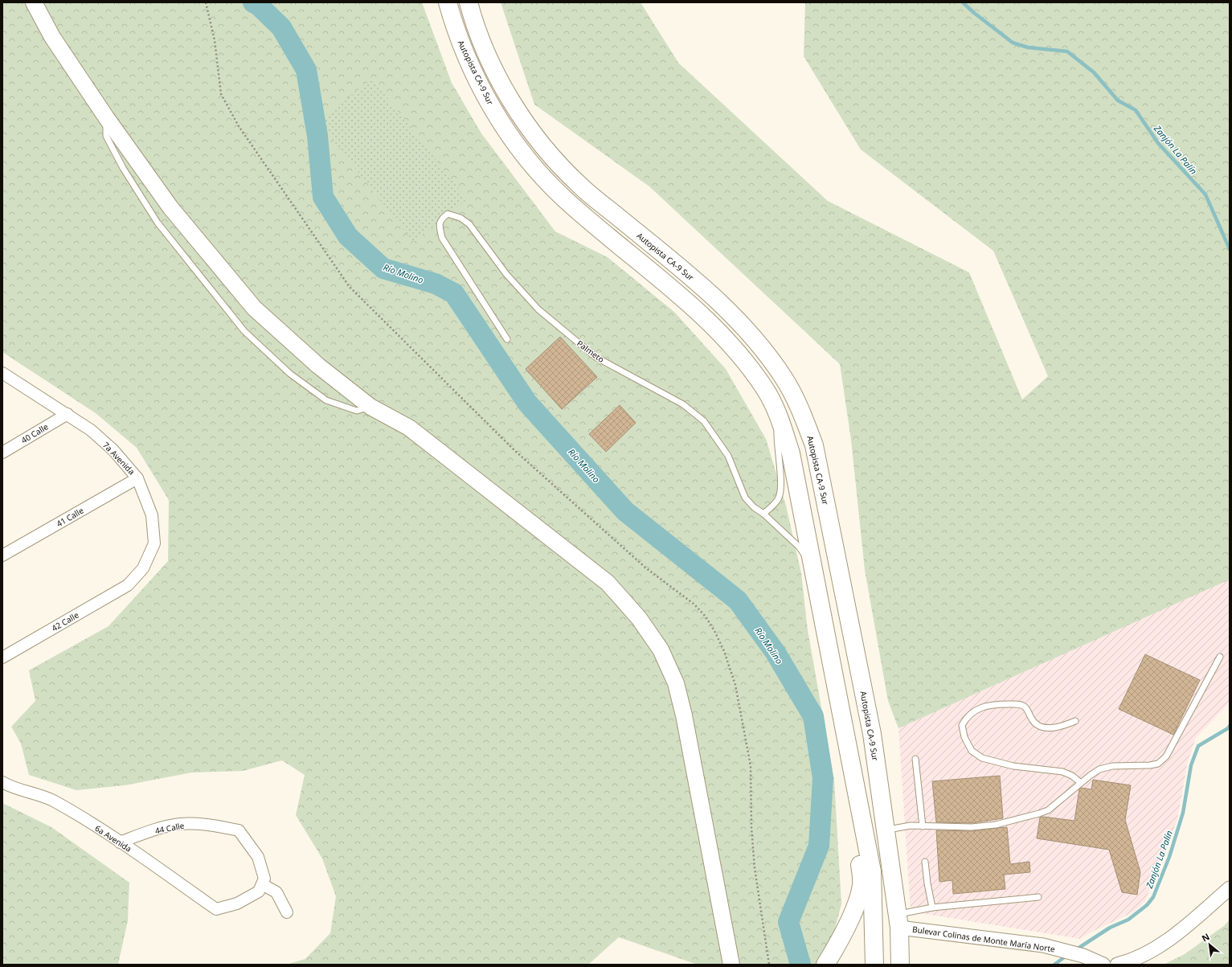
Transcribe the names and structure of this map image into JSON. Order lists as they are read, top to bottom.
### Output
{
  "streets": {
    "highway": ["Autopista CA-9 Sur"],
    "street": [
      "40 Calle",
      "7a Avenida",
      "41 Calle",
      "42 Calle",
      "44 Calle",
      "6a Avenida",
      "Bulevar Colinas de Monte María Norte"
    ],
    "lane": ["Palmeto"]
  },
  "crossings": [
    ["Autopista CA-9 Sur", "Bulevar Colinas de Monte María Norte"],
    ["40 Calle", "7a Avenida"],
    ["7a Avenida", "41 Calle"],
    ["7a Avenida", "42 Calle"],
    ["44 Calle", "6a Avenida"]
  ],
  "water": ["Zanjón La Palín", "Río Molino"],
  "north": "top left"
}
